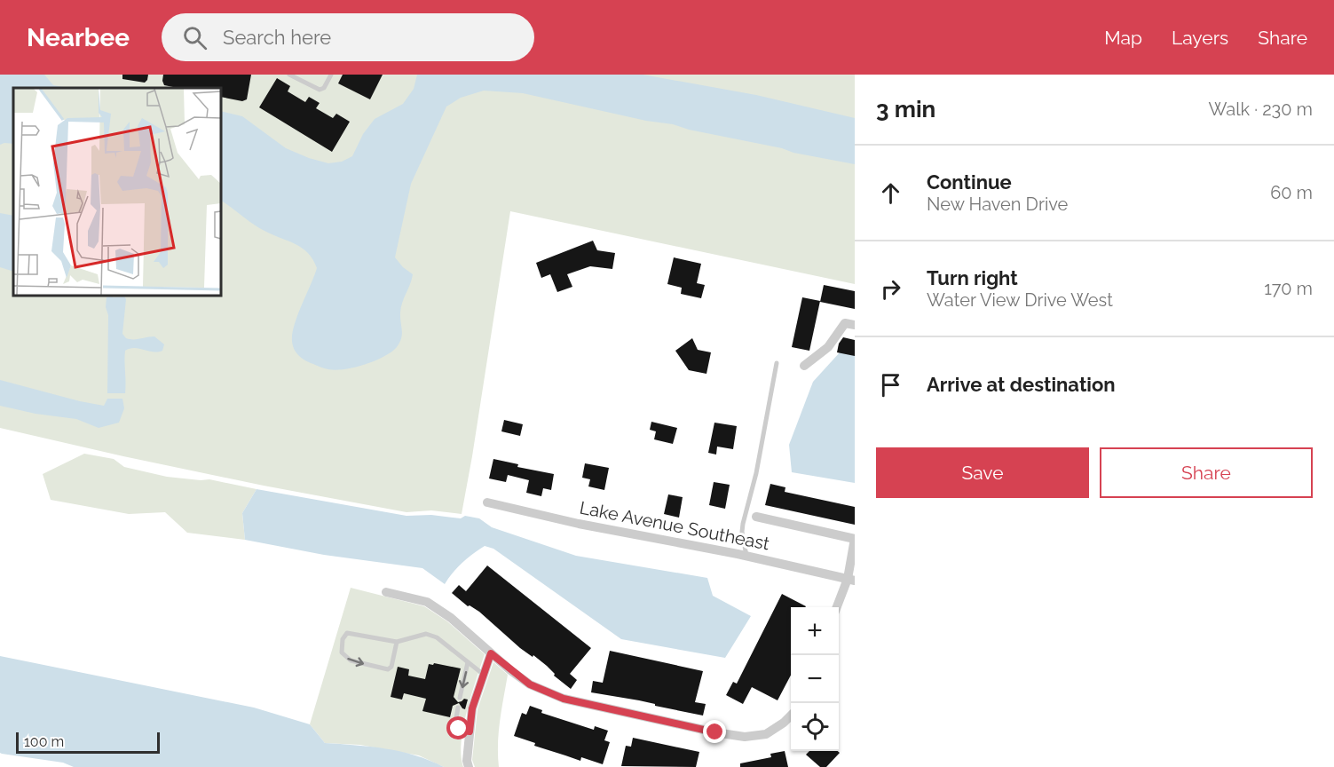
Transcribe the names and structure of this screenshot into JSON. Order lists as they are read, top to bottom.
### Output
{
  "streets": {
    "street": ["Lake Avenue Southeast"]
  },
  "scale_bar": "100 m",
  "page": {
    "header": "Nearbee",
    "search": "Search here",
    "nav": ["Map", "Layers", "Share"],
    "heading": ["3 min", "Walk · 230 m"],
    "list": [
      ["Continue", "New Haven Drive", "60 m"],
      ["Turn right", "Water View Drive West", "170 m"],
      "Arrive at destination"
    ],
    "buttons": ["Save", "Share"],
    "map_buttons": ["+", "−"],
    "scale": "100 m"
  }
}
